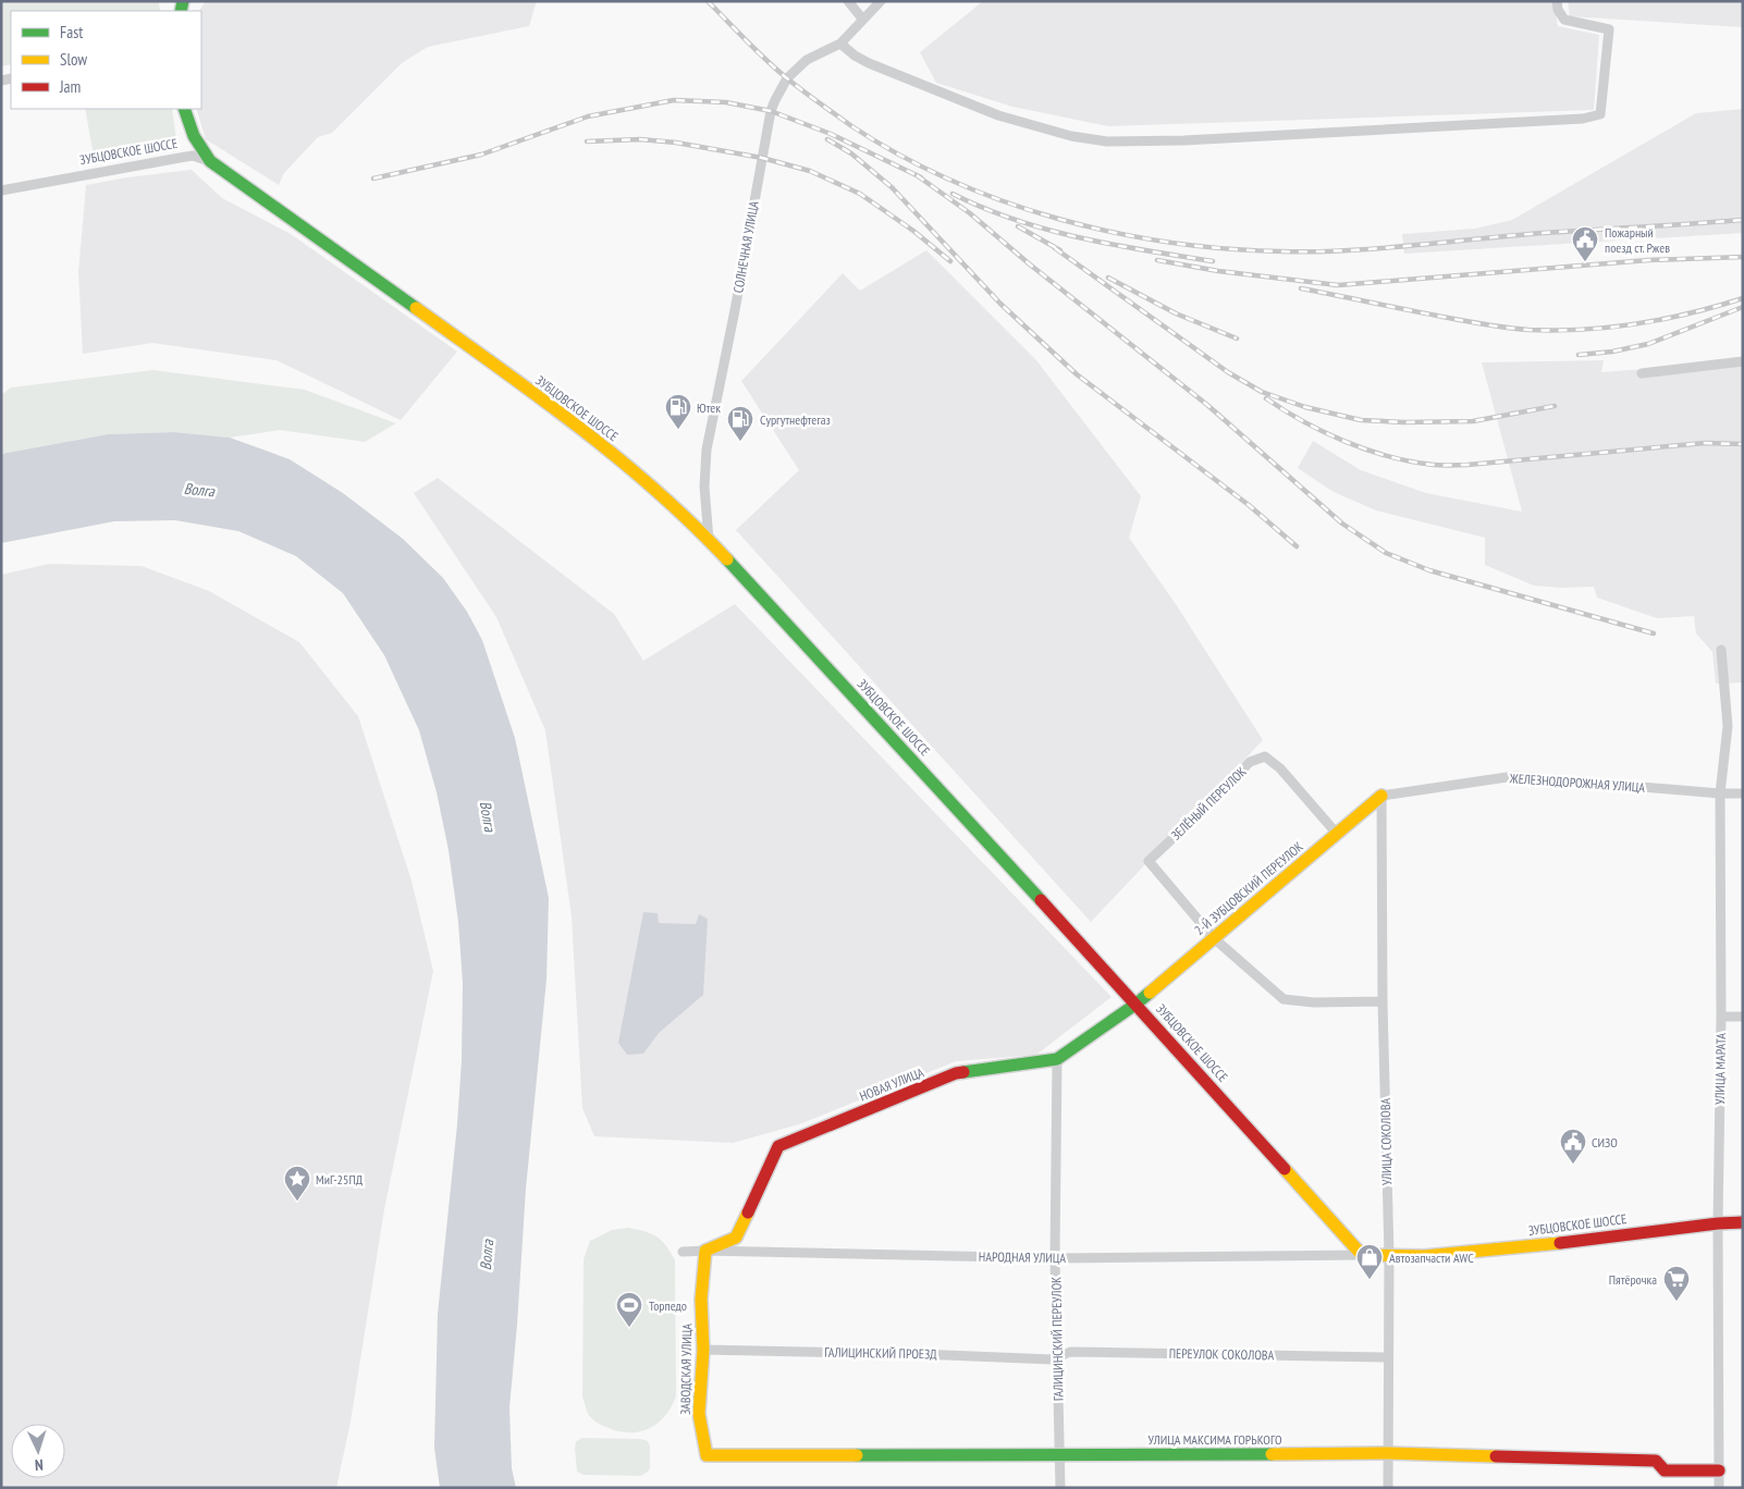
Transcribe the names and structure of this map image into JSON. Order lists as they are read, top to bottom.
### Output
{
  "streets": {
    "street": [
      "ЗУБЦОВСКОЕ ШОССЕ",
      "СОЛНЕЧНАЯ УЛИЦА",
      "ЖЕЛЕЗНОДОРОЖНАЯ УЛИЦА",
      "ЗЕЛЁНЫЙ ПЕРЕУЛОК",
      "2-Й ЗУБЦОВСКИЙ ПЕРЕУЛОК",
      "УЛИЦА МАРАТА",
      "НОВАЯ УЛИЦА",
      "УЛИЦА СОКОЛОВА",
      "НАРОДНАЯ УЛИЦА",
      "ГАЛИЦИНСКИЙ ПЕРЕУЛОК",
      "ГАЛИЦИНСКИЙ ПРОЕЗД",
      "ПЕРЕУЛОК СОКОЛОВА",
      "ЗАВОДСКАЯ УЛИЦА",
      "УЛИЦА МАКСИМА ГОРЬКОГО"
    ]
  },
  "crossings": [
    ["ЗУБЦОВСКОЕ ШОССЕ", "СОЛНЕЧНАЯ УЛИЦА"],
    ["ЗУБЦОВСКОЕ ШОССЕ", "2-Й ЗУБЦОВСКИЙ ПЕРЕУЛОК"],
    ["ЗУБЦОВСКОЕ ШОССЕ", "УЛИЦА МАРАТА"],
    ["ЗУБЦОВСКОЕ ШОССЕ", "НОВАЯ УЛИЦА"],
    ["ЗУБЦОВСКОЕ ШОССЕ", "УЛИЦА СОКОЛОВА"],
    ["ЗУБЦОВСКОЕ ШОССЕ", "НАРОДНАЯ УЛИЦА"],
    ["ЖЕЛЕЗНОДОРОЖНАЯ УЛИЦА", "2-Й ЗУБЦОВСКИЙ ПЕРЕУЛОК"],
    ["ЖЕЛЕЗНОДОРОЖНАЯ УЛИЦА", "УЛИЦА МАРАТА"],
    ["ЖЕЛЕЗНОДОРОЖНАЯ УЛИЦА", "УЛИЦА СОКОЛОВА"],
    ["ЗЕЛЁНЫЙ ПЕРЕУЛОК", "2-Й ЗУБЦОВСКИЙ ПЕРЕУЛОК"],
    ["2-Й ЗУБЦОВСКИЙ ПЕРЕУЛОК", "НОВАЯ УЛИЦА"],
    ["2-Й ЗУБЦОВСКИЙ ПЕРЕУЛОК", "УЛИЦА СОКОЛОВА"],
    ["УЛИЦА МАРАТА", "УЛИЦА МАКСИМА ГОРЬКОГО"],
    ["НОВАЯ УЛИЦА", "НАРОДНАЯ УЛИЦА"],
    ["НОВАЯ УЛИЦА", "ГАЛИЦИНСКИЙ ПЕРЕУЛОК"],
    ["НОВАЯ УЛИЦА", "ЗАВОДСКАЯ УЛИЦА"],
    ["УЛИЦА СОКОЛОВА", "ПЕРЕУЛОК СОКОЛОВА"],
    ["УЛИЦА СОКОЛОВА", "УЛИЦА МАКСИМА ГОРЬКОГО"],
    ["НАРОДНАЯ УЛИЦА", "ГАЛИЦИНСКИЙ ПЕРЕУЛОК"],
    ["НАРОДНАЯ УЛИЦА", "ЗАВОДСКАЯ УЛИЦА"],
    ["ГАЛИЦИНСКИЙ ПЕРЕУЛОК", "ГАЛИЦИНСКИЙ ПРОЕЗД"],
    ["ГАЛИЦИНСКИЙ ПЕРЕУЛОК", "ПЕРЕУЛОК СОКОЛОВА"],
    ["ГАЛИЦИНСКИЙ ПЕРЕУЛОК", "УЛИЦА МАКСИМА ГОРЬКОГО"],
    ["ГАЛИЦИНСКИЙ ПРОЕЗД", "ПЕРЕУЛОК СОКОЛОВА"],
    ["ГАЛИЦИНСКИЙ ПРОЕЗД", "ЗАВОДСКАЯ УЛИЦА"],
    ["ЗАВОДСКАЯ УЛИЦА", "УЛИЦА МАКСИМА ГОРЬКОГО"]
  ],
  "water": ["Волга"],
  "places": {
    "public building": ["Пожарный поезд ст. Ржев", "СИЗО"],
    "fuel station": ["Ютек", "Сургутнефтегаз"],
    "place": ["МиГ-25ПД"],
    "shop": ["Автозапчасти AWC"],
    "supermarket": ["Пятёрочка"],
    "sports": ["Торпедо"]
  },
  "legend": ["Fast", "Slow", "Jam"],
  "north": "bottom"
}
